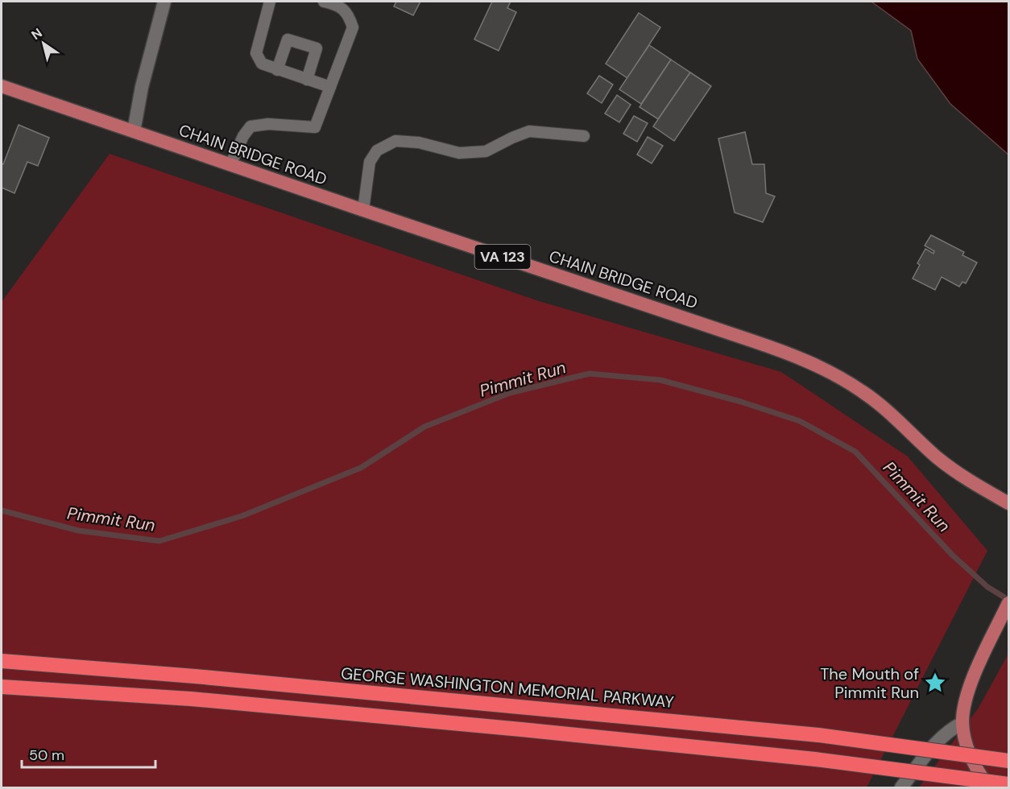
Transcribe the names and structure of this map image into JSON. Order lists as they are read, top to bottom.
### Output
{
  "streets": {
    "highway": ["GEORGE WASHINGTON MEMORIAL PARKWAY"],
    "main road": ["CHAIN BRIDGE ROAD", "VA 123"]
  },
  "water": ["Pimmit Run"],
  "places": {
    "place": ["The Mouth of Pimmit Run"]
  },
  "scale_bar": "50 m",
  "north": "top left"
}
